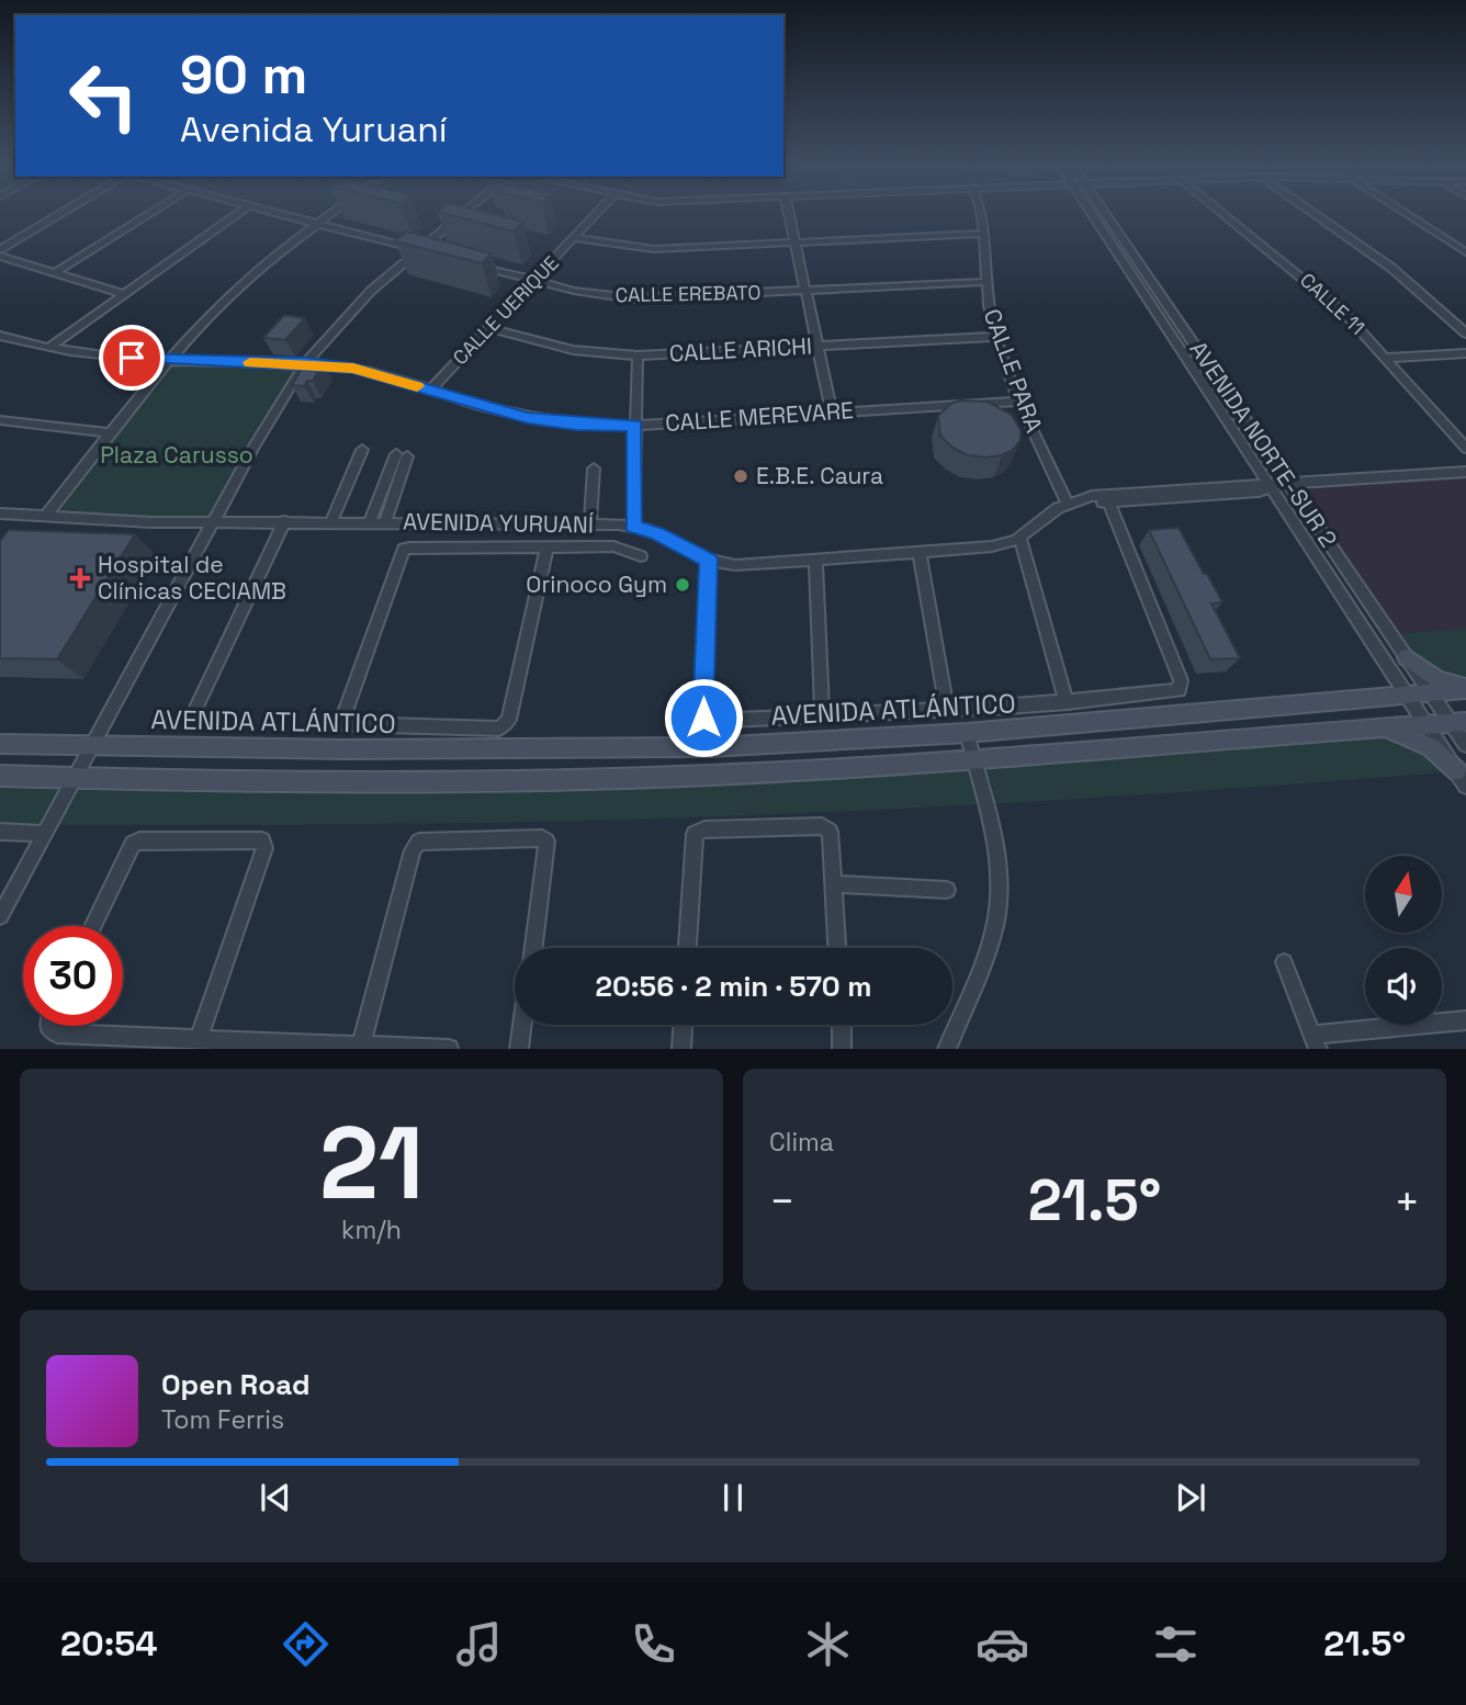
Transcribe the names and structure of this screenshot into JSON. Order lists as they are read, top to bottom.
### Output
{
  "streets": {
    "main road": ["AVENIDA ATLÁNTICO"],
    "street": [
      "CALLE EREBATO",
      "CALLE 11",
      "CALLE UERIQUE",
      "CALLE ARICHI",
      "CALLE PARA",
      "CALLE MEREVARE",
      "AVENIDA NORTE-SUR 2",
      "AVENIDA YURUANÍ"
    ]
  },
  "crossings": [
    ["CALLE EREBATO", "CALLE UERIQUE"],
    ["CALLE EREBATO", "CALLE PARA"],
    ["CALLE UERIQUE", "CALLE ARICHI"],
    ["CALLE UERIQUE", "CALLE MEREVARE"],
    ["CALLE ARICHI", "CALLE PARA"],
    ["CALLE PARA", "CALLE MEREVARE"],
    ["CALLE PARA", "AVENIDA YURUANÍ"],
    ["AVENIDA NORTE-SUR 2", "AVENIDA YURUANÍ"],
    ["AVENIDA NORTE-SUR 2", "AVENIDA ATLÁNTICO"]
  ],
  "parks": ["Plaza Carusso"],
  "places": {
    "other": ["E.B.E. Caura", "Orinoco Gym"],
    "health": ["Hospital de Clínicas CECIAMB"]
  },
  "north": "top",
  "page": {
    "turn": ["90 m", "Avenida Yuruaní"],
    "limit": "30",
    "trip": "20:56 · 2 min · 570 m",
    "tile": [
      ["21", "km/h"],
      "Clima"
    ],
    "heat": ["−", "21.5°", "+"],
    "song": ["Open Road", "Tom Ferris"],
    "tabs": ["20:54", "21.5°"]
  }
}
